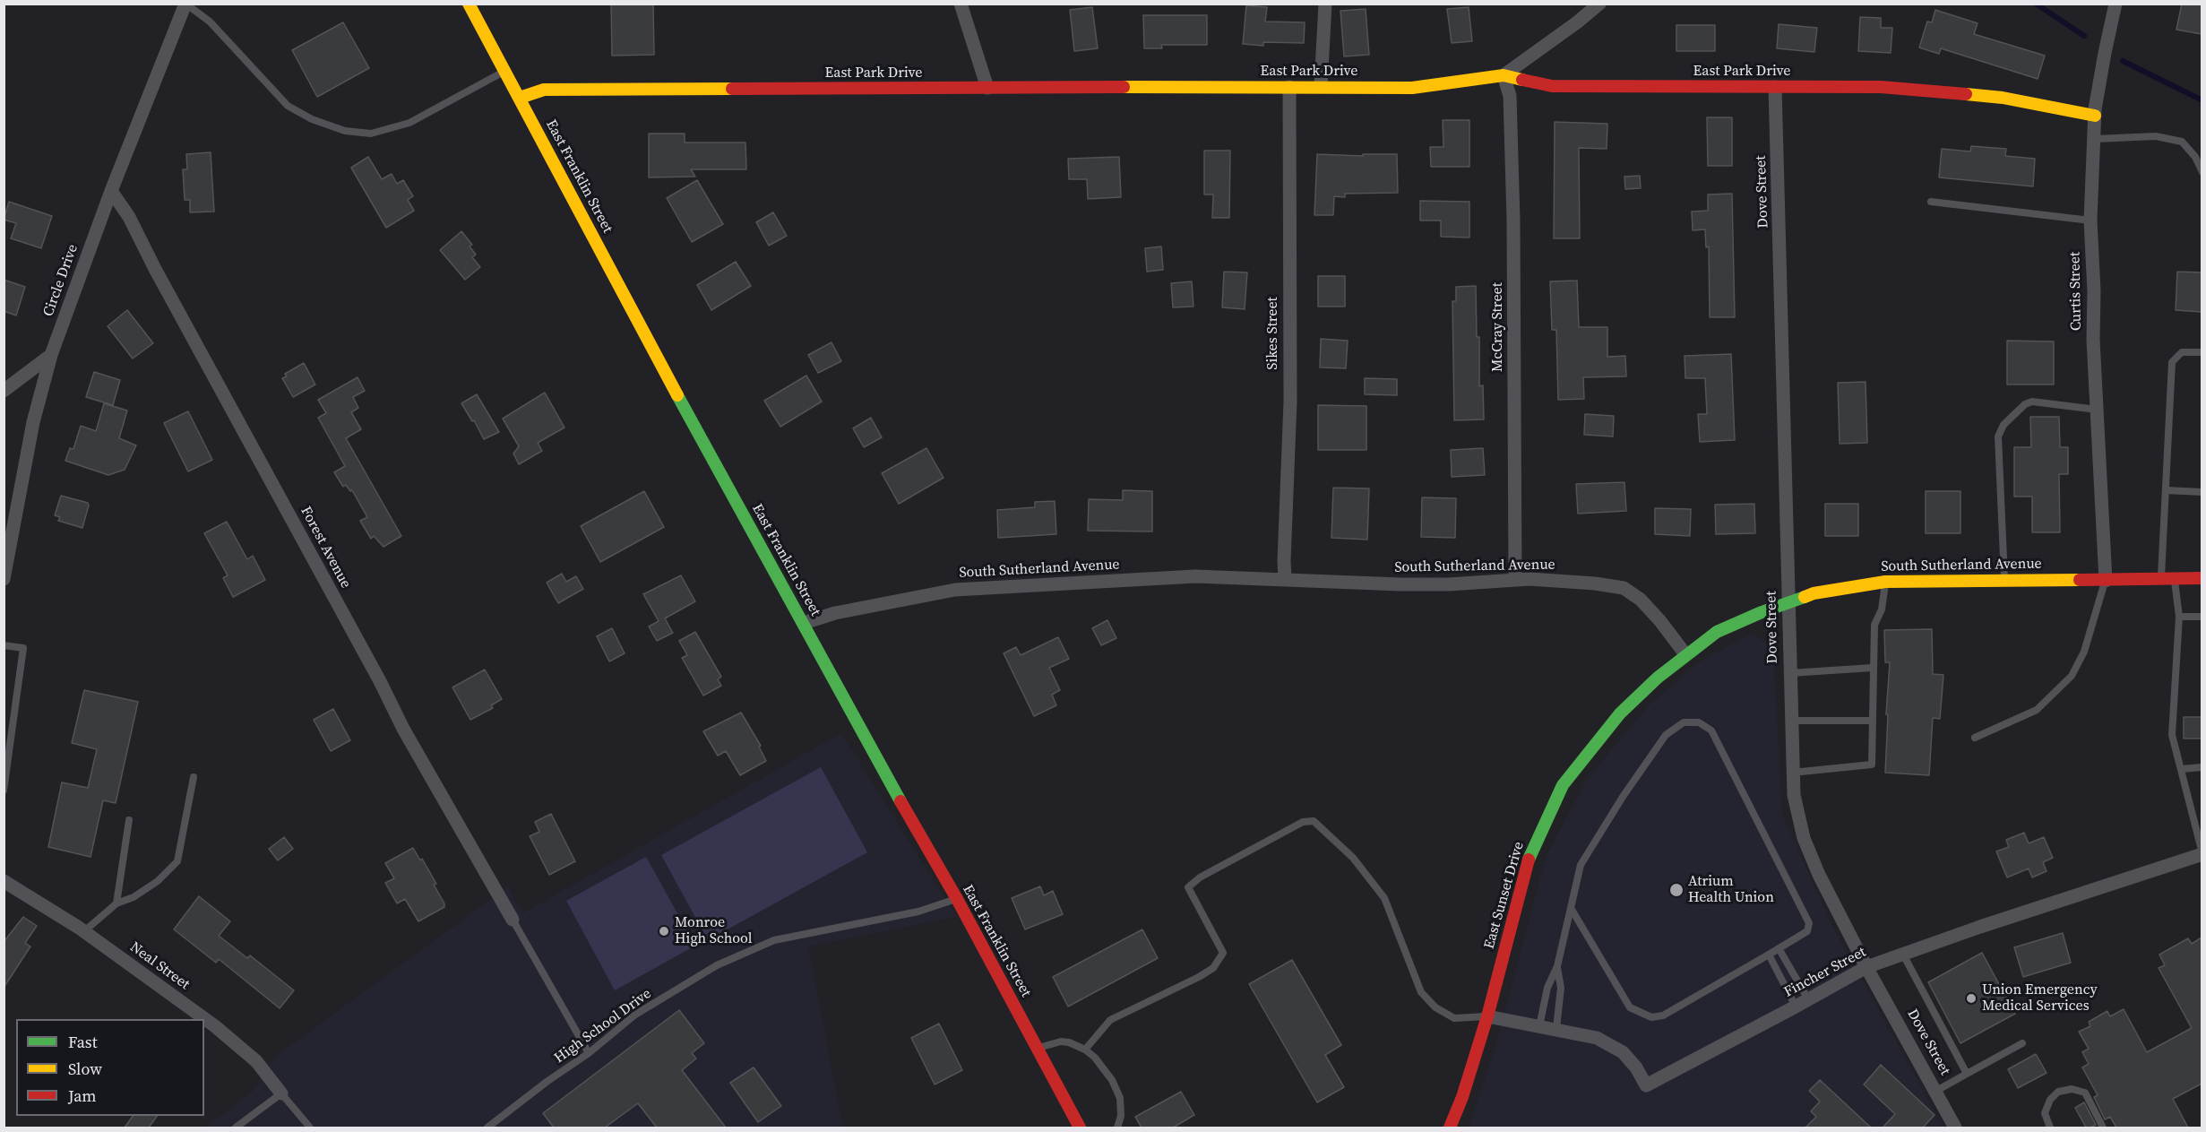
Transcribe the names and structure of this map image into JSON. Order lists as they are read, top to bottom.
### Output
{
  "streets": {
    "street": [
      "East Park Drive",
      "East Franklin Street",
      "Dove Street",
      "Circle Drive",
      "Curtis Street",
      "McCray Street",
      "Sikes Street",
      "Forest Avenue",
      "South Sutherland Avenue",
      "East Sunset Drive",
      "Neal Street",
      "Fincher Street"
    ],
    "lane": ["High School Drive"]
  },
  "crossings": [
    ["East Park Drive", "East Franklin Street"],
    ["East Park Drive", "Dove Street"],
    ["East Park Drive", "Curtis Street"],
    ["East Park Drive", "McCray Street"],
    ["East Park Drive", "Sikes Street"],
    ["East Franklin Street", "South Sutherland Avenue"],
    ["East Franklin Street", "High School Drive"],
    ["Dove Street", "South Sutherland Avenue"],
    ["Dove Street", "Fincher Street"],
    ["Circle Drive", "Forest Avenue"],
    ["Curtis Street", "South Sutherland Avenue"],
    ["McCray Street", "South Sutherland Avenue"],
    ["Sikes Street", "South Sutherland Avenue"],
    ["South Sutherland Avenue", "East Sunset Drive"],
    ["East Sunset Drive", "Fincher Street"]
  ],
  "places": ["Atrium Health Union", "Monroe High School", "Union Emergency Medical Services"],
  "legend": ["Fast", "Slow", "Jam"]
}
